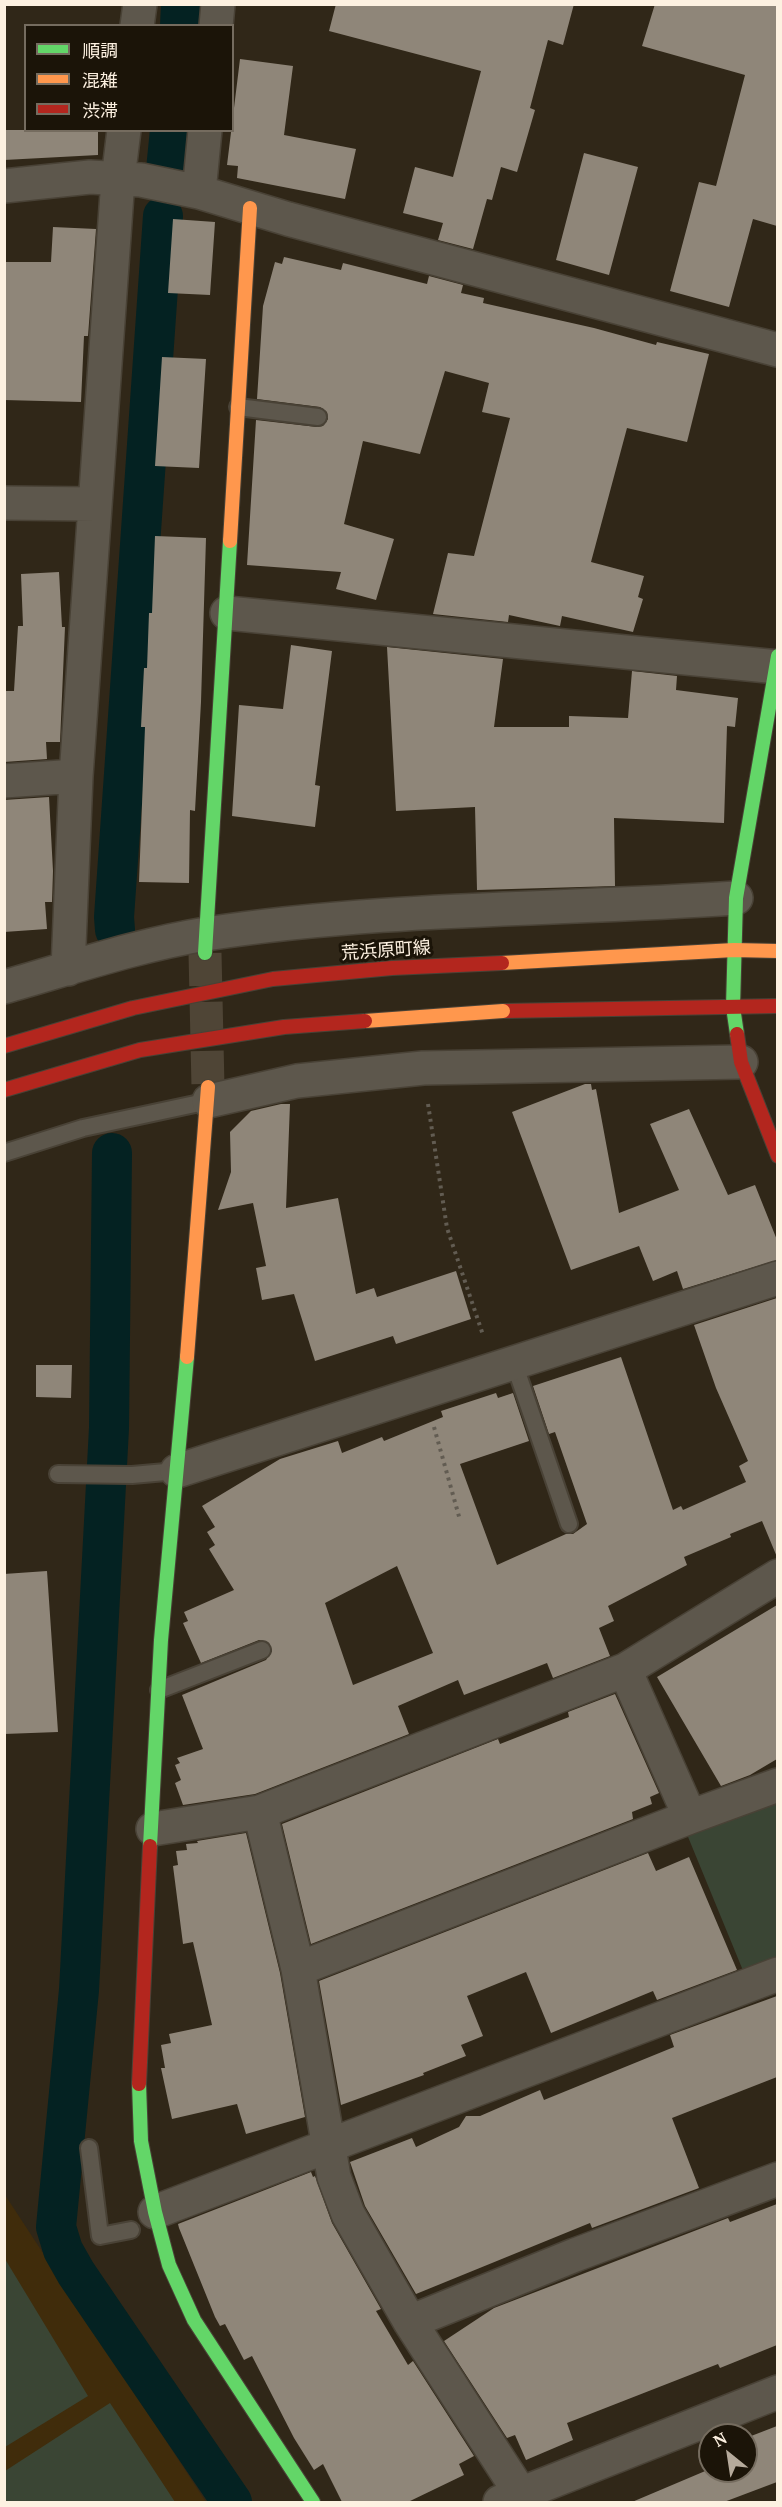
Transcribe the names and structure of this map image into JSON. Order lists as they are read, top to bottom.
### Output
{
  "streets": {
    "street": ["荒浜原町線"]
  },
  "legend": ["順調", "混雑", "渋滞"],
  "north": "top left"
}
